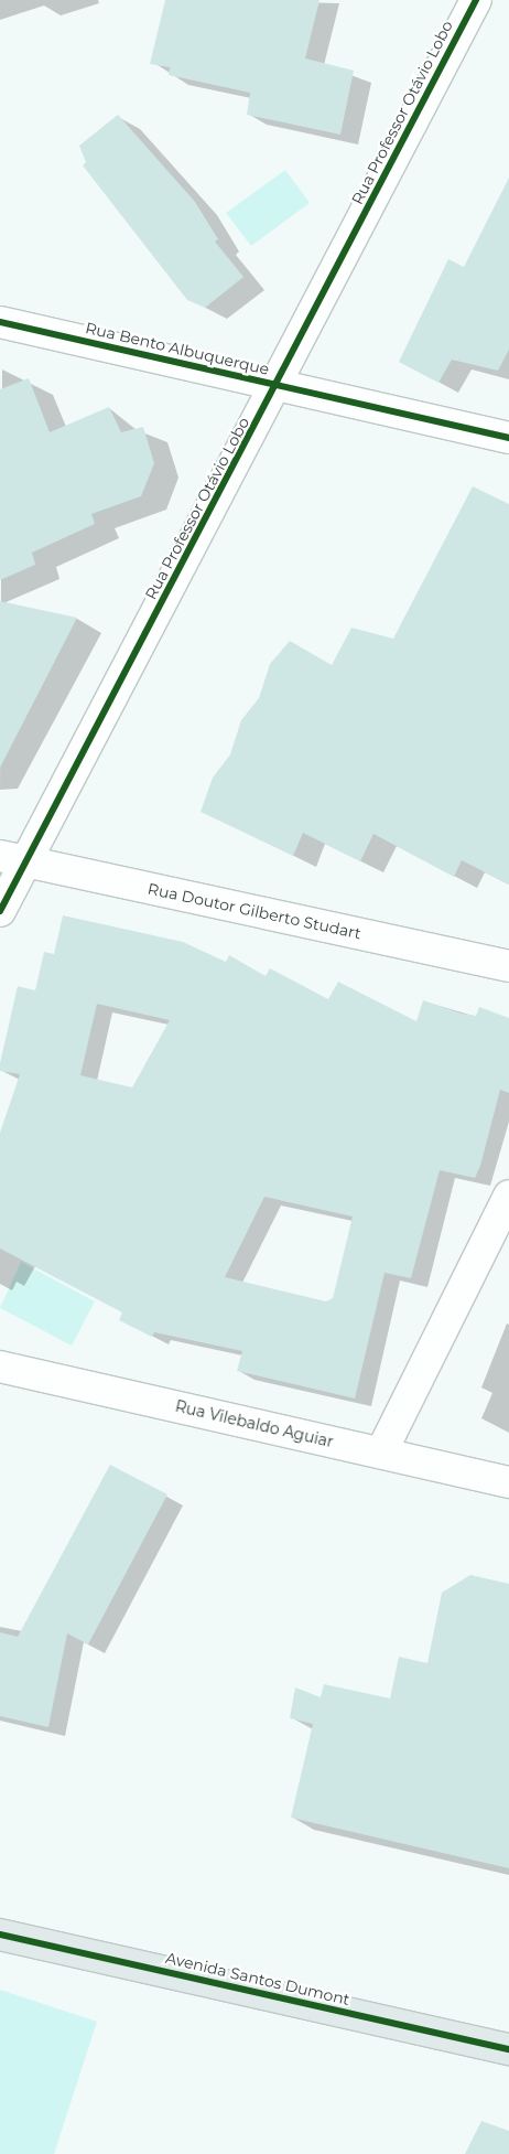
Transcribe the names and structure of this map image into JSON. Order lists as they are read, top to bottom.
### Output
{
  "streets": {
    "main road": ["Avenida Santos Dumont"],
    "street": [
      "Rua Professor Otávio Lobo",
      "Rua Bento Albuquerque",
      "Rua Doutor Gilberto Studart",
      "Rua Vilebaldo Aguiar"
    ]
  },
  "crossings": [
    ["Rua Professor Otávio Lobo", "Rua Bento Albuquerque"],
    ["Rua Professor Otávio Lobo", "Rua Doutor Gilberto Studart"]
  ]
}
